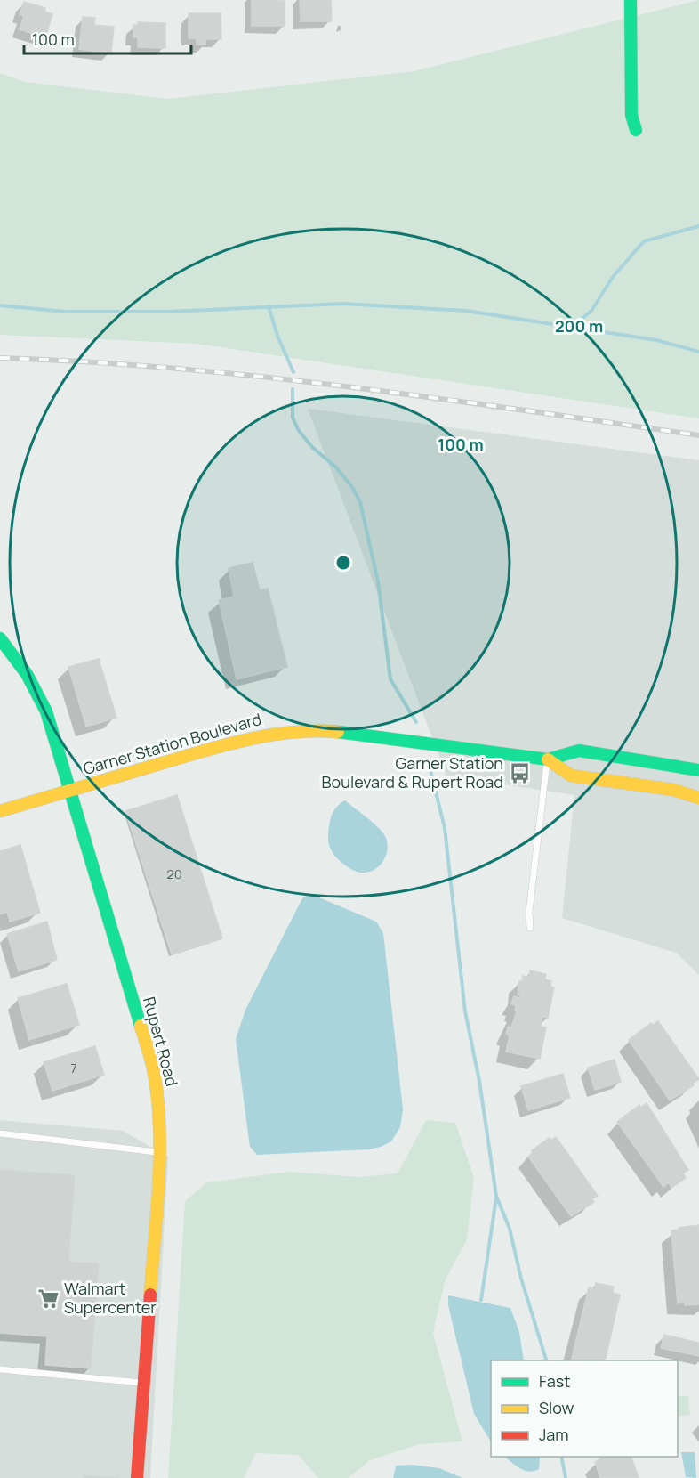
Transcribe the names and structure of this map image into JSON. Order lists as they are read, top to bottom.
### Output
{
  "streets": {
    "street": ["Garner Station Boulevard", "Rupert Road"]
  },
  "crossings": [
    ["Garner Station Boulevard", "Rupert Road"]
  ],
  "places": {
    "bus stop": ["Garner Station Boulevard & Rupert Road"],
    "supermarket": ["Walmart Supercenter"]
  },
  "house_numbers": ["20", "7"],
  "legend": ["Fast", "Slow", "Jam"],
  "scale_bar": "100 m",
  "rings": ["200 m", "100 m"]
}
